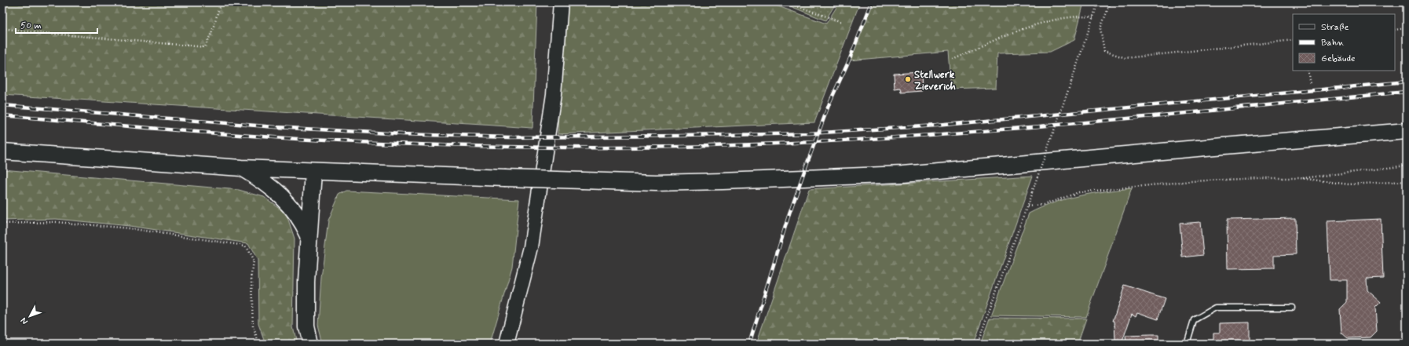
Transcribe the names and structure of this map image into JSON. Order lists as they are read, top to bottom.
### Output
{
  "places": ["Stellwerk Zieverich"],
  "legend": ["Straße", "Bahn", "Gebäude"],
  "scale_bar": "50 m",
  "north": "bottom left"
}
